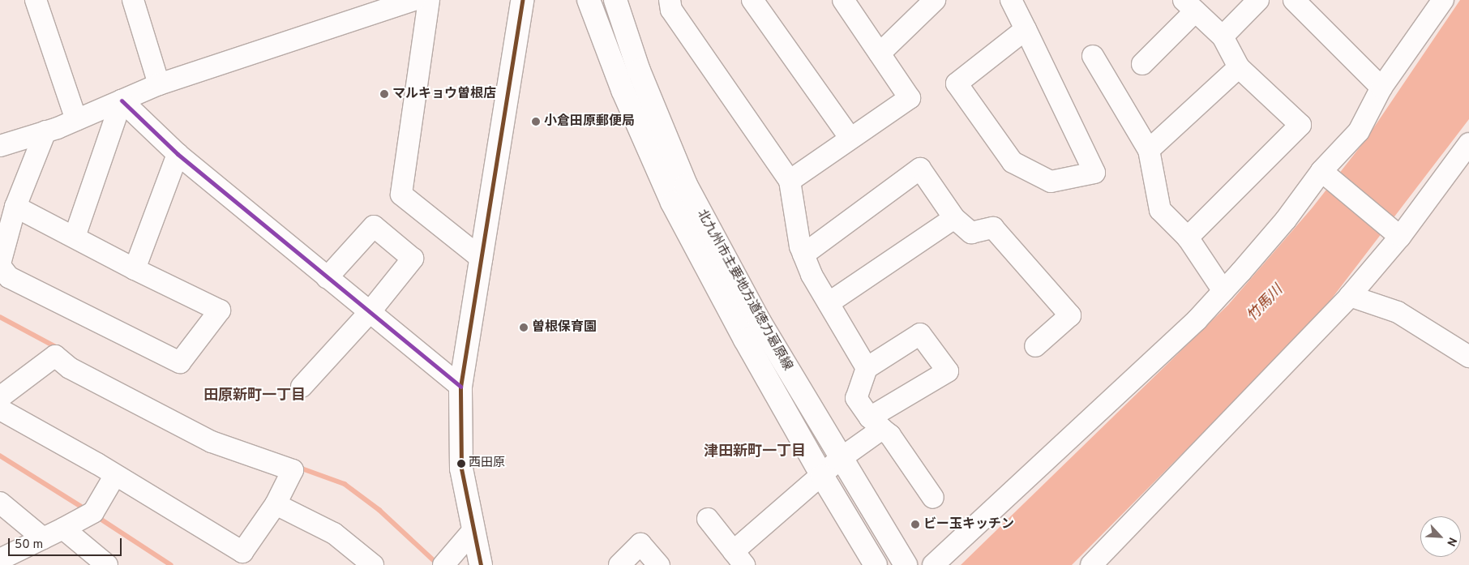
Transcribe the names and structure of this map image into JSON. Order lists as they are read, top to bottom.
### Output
{
  "streets": {
    "main road": ["北九州市主要地方道徳力葛原線"]
  },
  "districts": ["田原新町一丁目", "津田新町一丁目"],
  "water": ["竹馬川"],
  "places": [
    "マルキョウ曽根店",
    "小倉田原郵便局",
    "曽根保育園",
    "西田原",
    "ビー玉キッチン"
  ],
  "scale_bar": "50 m",
  "north": "bottom right"
}
